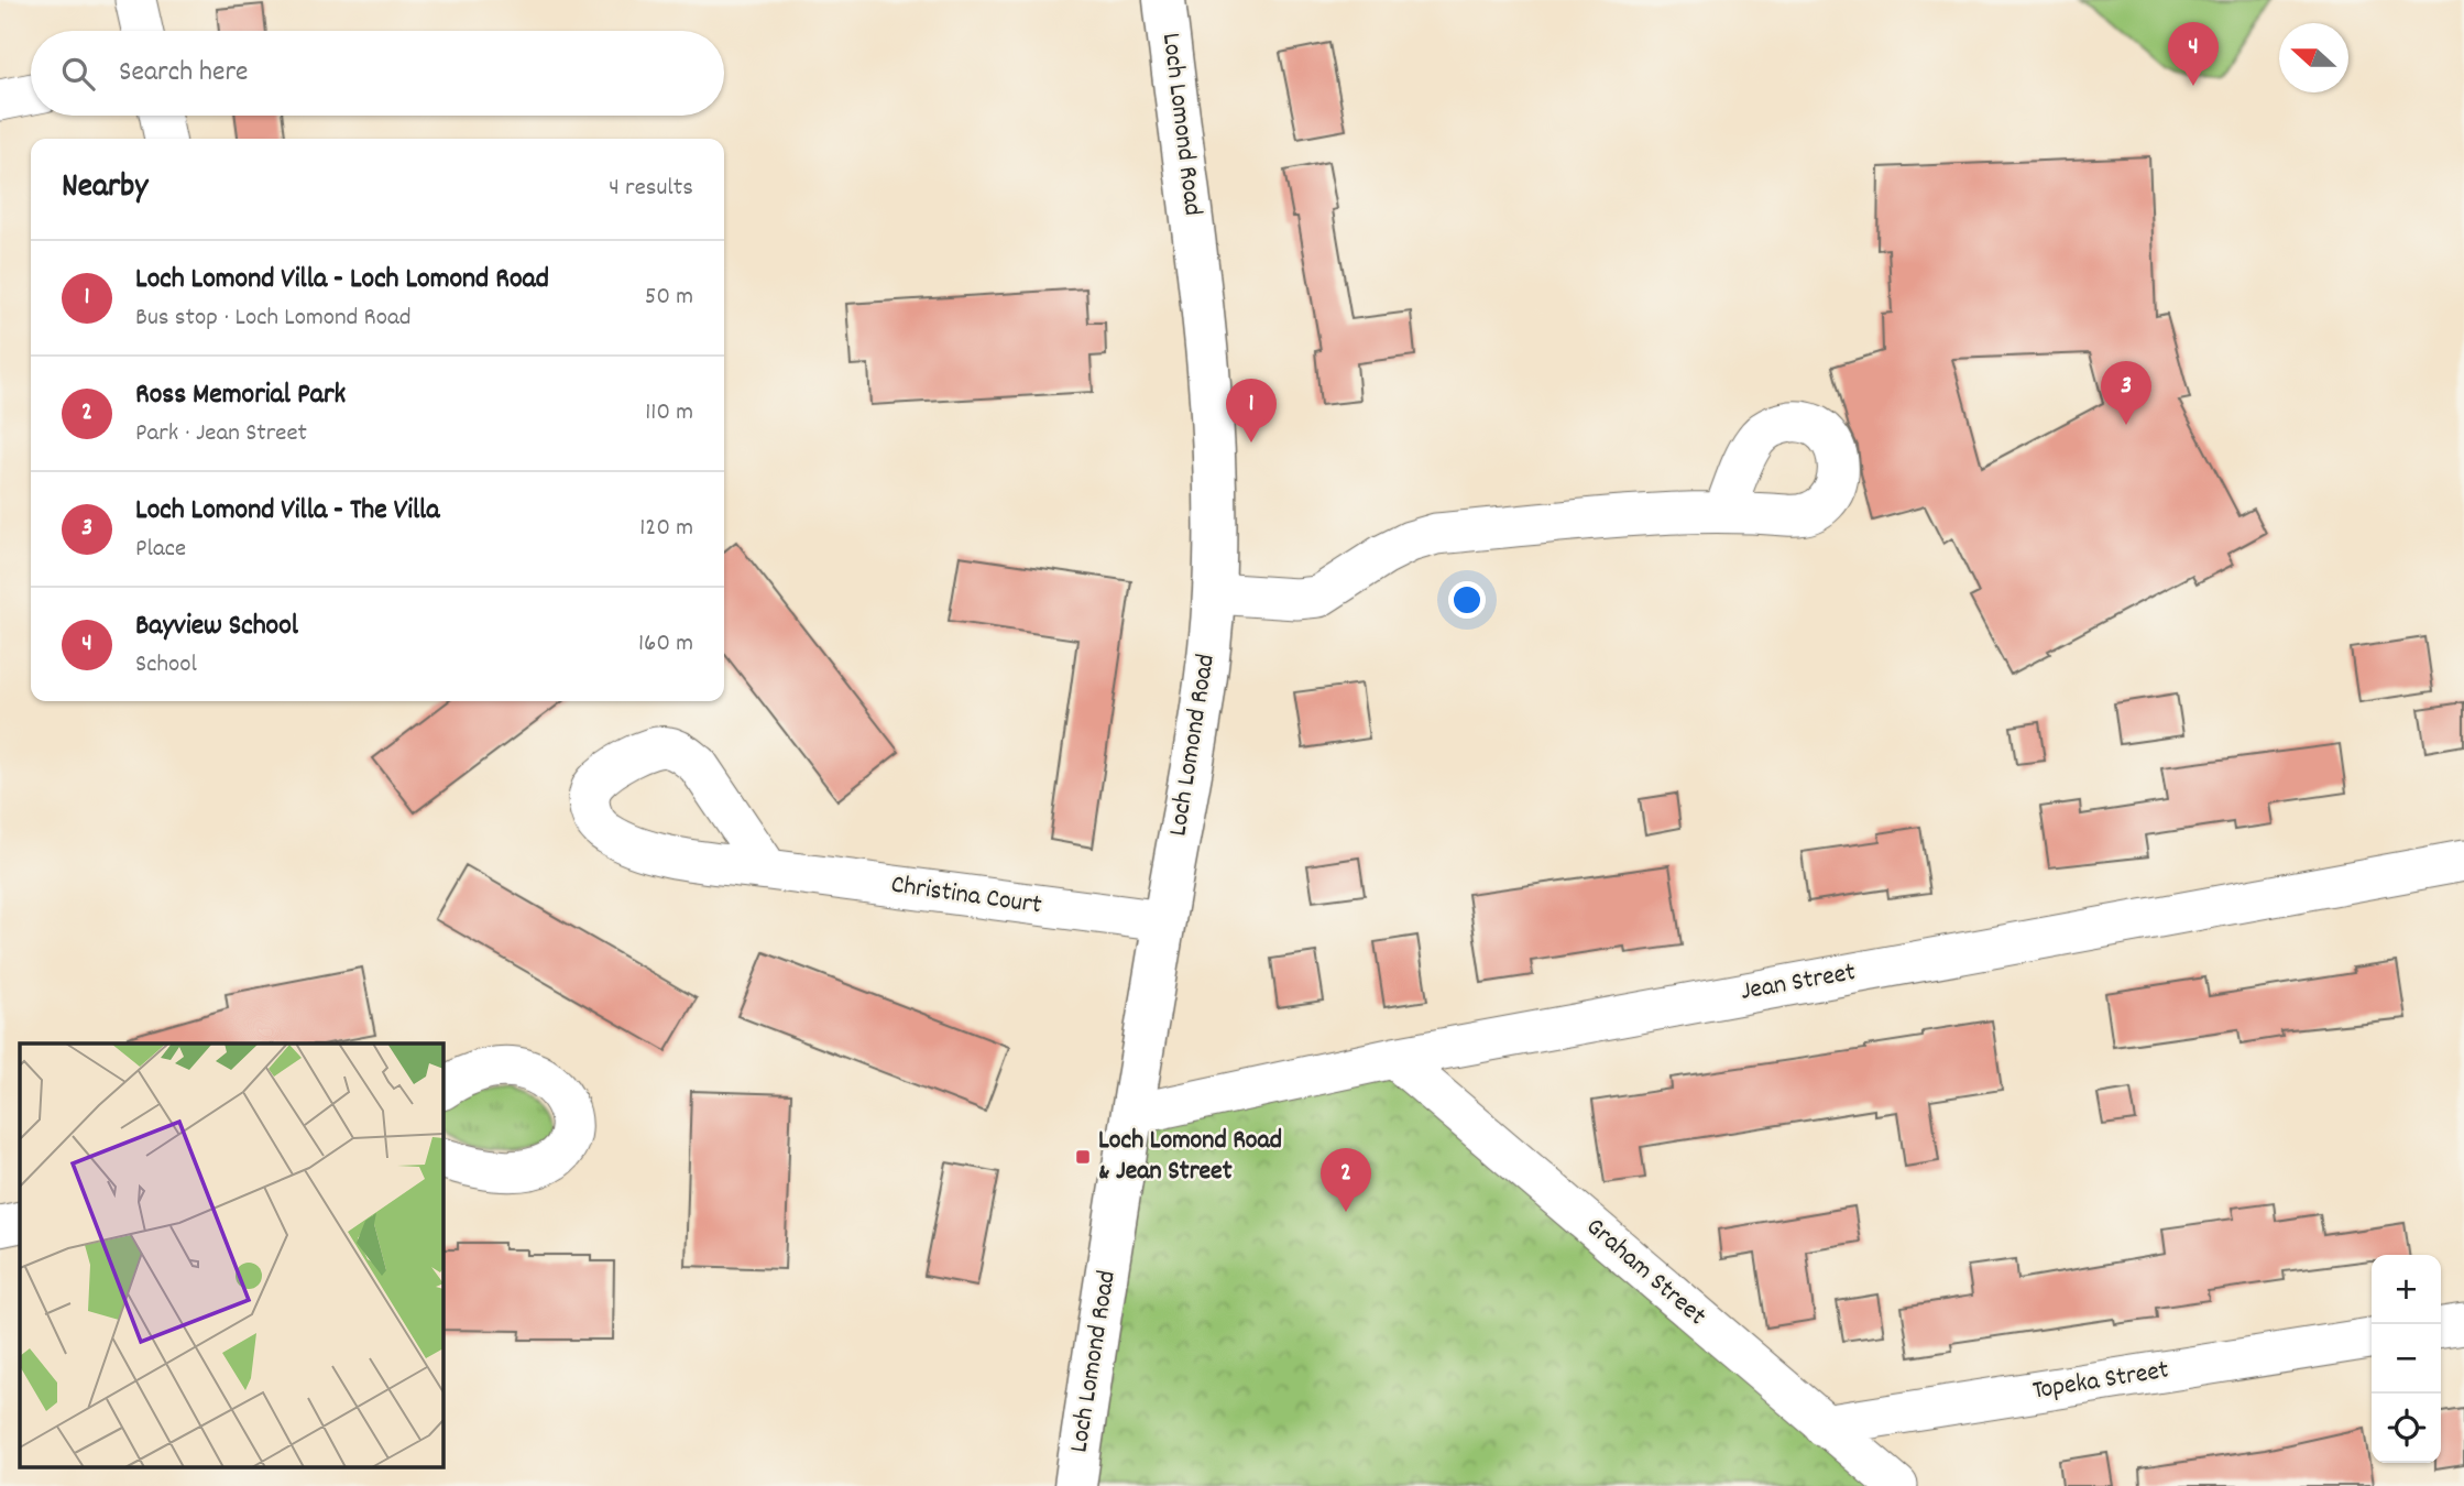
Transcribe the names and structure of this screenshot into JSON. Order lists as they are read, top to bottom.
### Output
{
  "streets": {
    "main road": ["Loch Lomond Road"],
    "street": [
      "Christina Court",
      "Jean Street",
      "Graham Street",
      "Topeka Street"
    ]
  },
  "crossings": [
    ["Loch Lomond Road", "Christina Court"],
    ["Loch Lomond Road", "Jean Street"],
    ["Jean Street", "Graham Street"],
    ["Graham Street", "Topeka Street"]
  ],
  "places": {
    "transit": ["Loch Lomond Road & Jean Street"]
  },
  "north": "left",
  "page": {
    "pins": [
      "4",
      "3",
      "1",
      "2"
    ],
    "search": "Search here",
    "heading": ["Nearby", "4 results"],
    "list": [
      {
        "mark": "1",
        "name": "Loch Lomond Villa - Loch Lomond Road",
        "note": "Bus stop · Loch Lomond Road",
        "value": "50 m"
      },
      {
        "mark": "2",
        "name": "Ross Memorial Park",
        "note": "Park · Jean Street",
        "value": "110 m"
      },
      {
        "mark": "3",
        "name": "Loch Lomond Villa - The Villa",
        "note": "Place",
        "value": "120 m"
      },
      {
        "mark": "4",
        "name": "Bayview School",
        "note": "School",
        "value": "160 m"
      }
    ],
    "map_buttons": ["+", "−"]
  }
}
